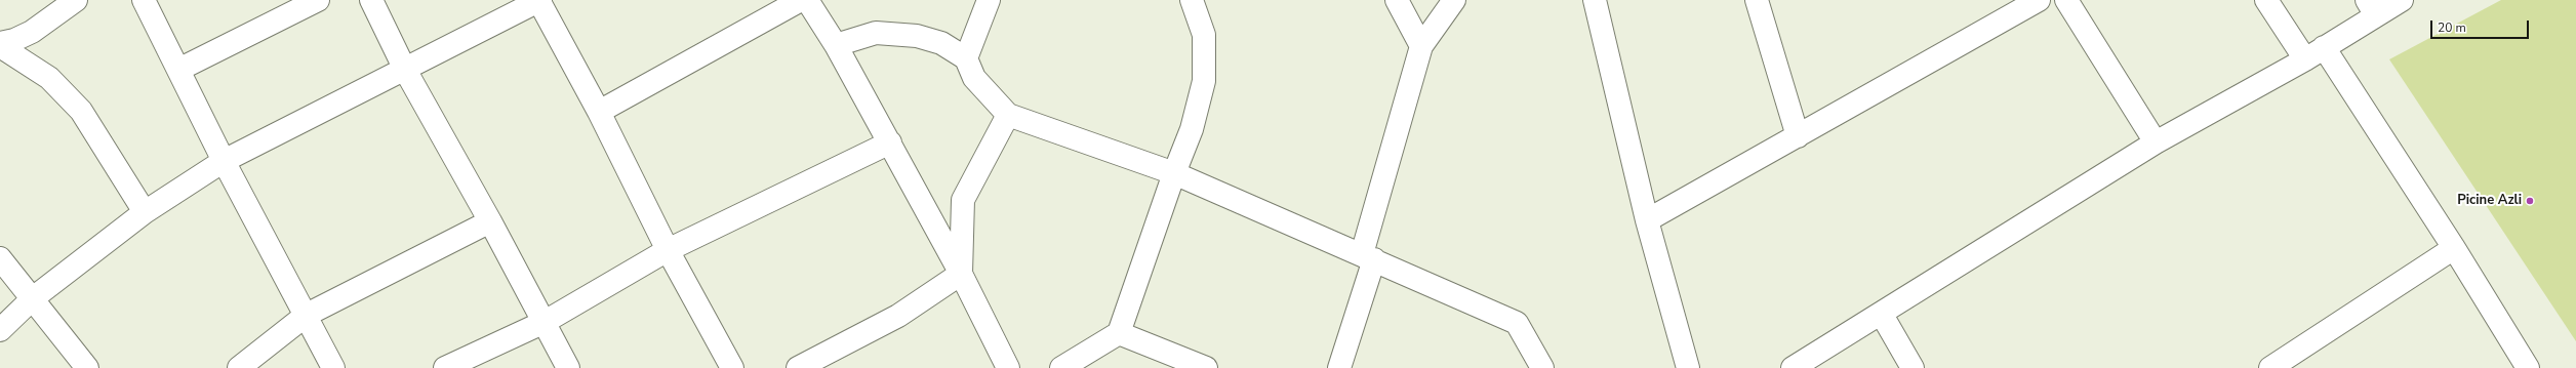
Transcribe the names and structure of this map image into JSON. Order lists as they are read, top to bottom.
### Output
{
  "places": ["Picine Azli"],
  "scale_bar": "20 m"
}
